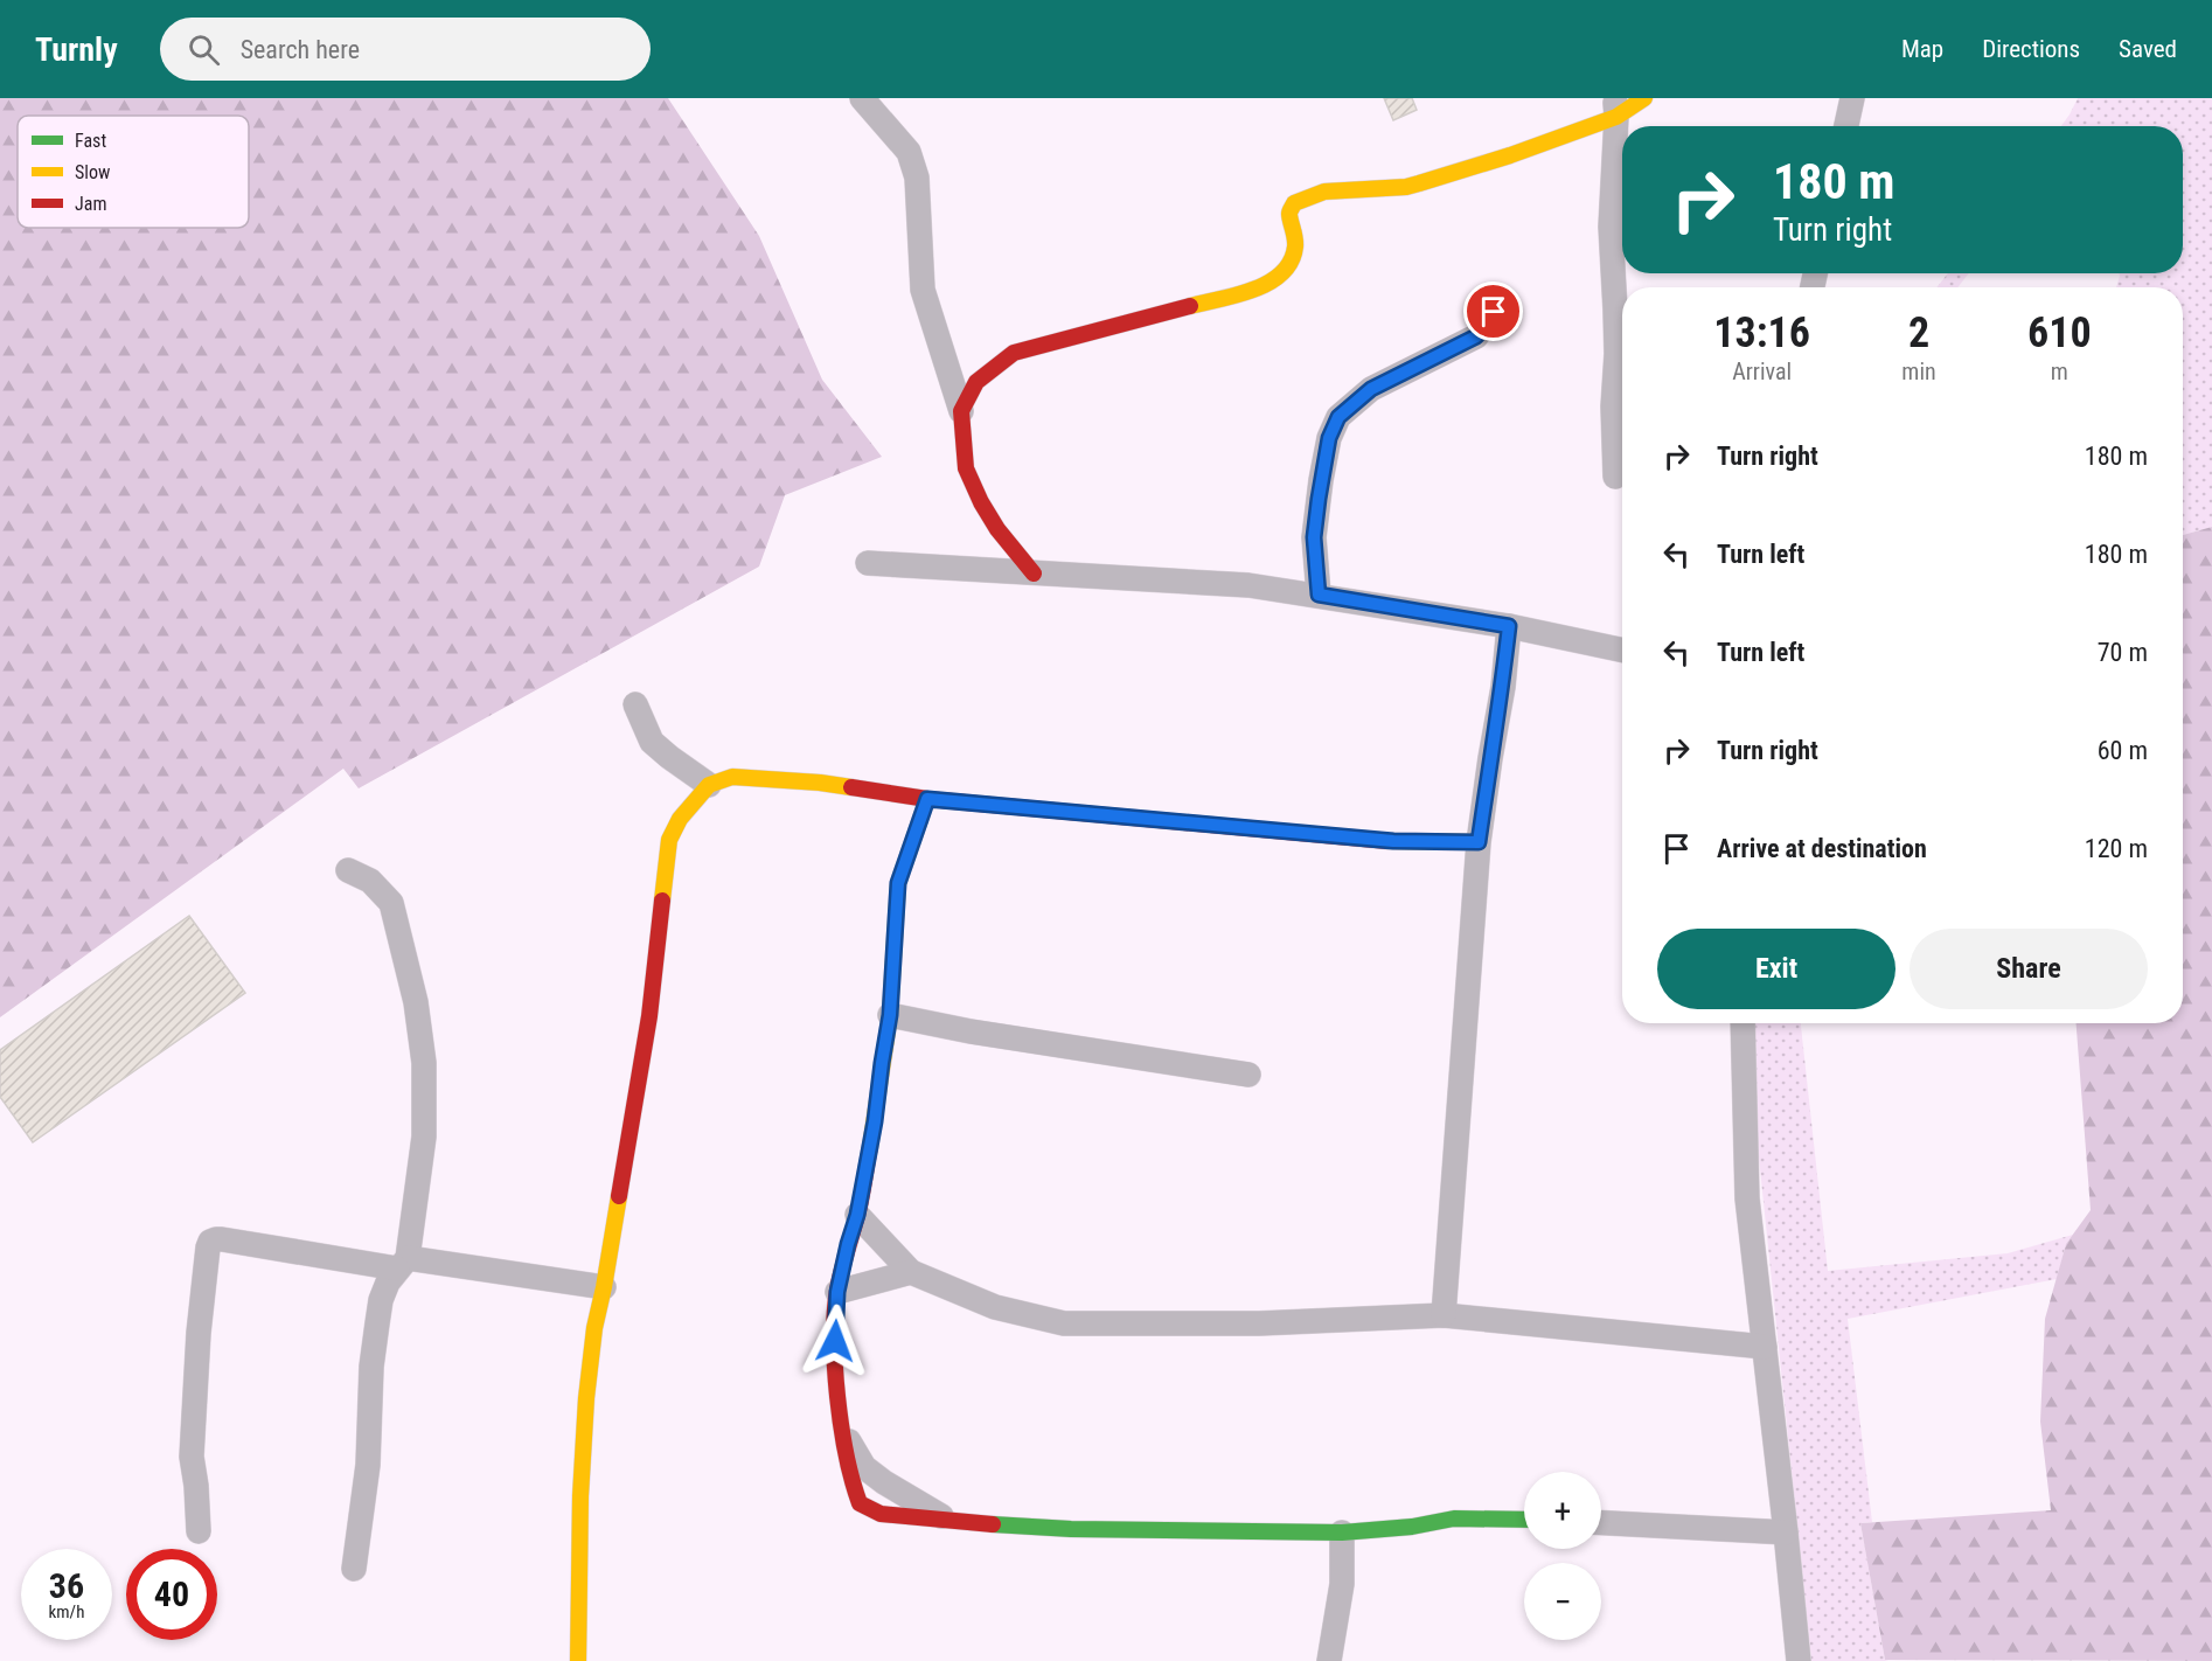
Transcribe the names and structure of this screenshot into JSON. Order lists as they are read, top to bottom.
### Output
{
  "legend": ["Fast", "Slow", "Jam"],
  "page": {
    "header": "Turnly",
    "search": "Search here",
    "nav": ["Map", "Directions", "Saved"],
    "turn": ["180 m", "Turn right"],
    "eta": [
      "13:16",
      "Arrival",
      "2",
      "min",
      "610",
      "m"
    ],
    "list": [
      {
        "name": "Turn right",
        "value": "180 m"
      },
      {
        "name": "Turn left",
        "value": "180 m"
      },
      {
        "name": "Turn left",
        "value": "70 m"
      },
      {
        "name": "Turn right",
        "value": "60 m"
      },
      {
        "name": "Arrive at destination",
        "value": "120 m"
      }
    ],
    "buttons": ["Exit", "Share"],
    "map_buttons": ["+", "−"],
    "speed": "36 km/h",
    "limit": "40"
  }
}
